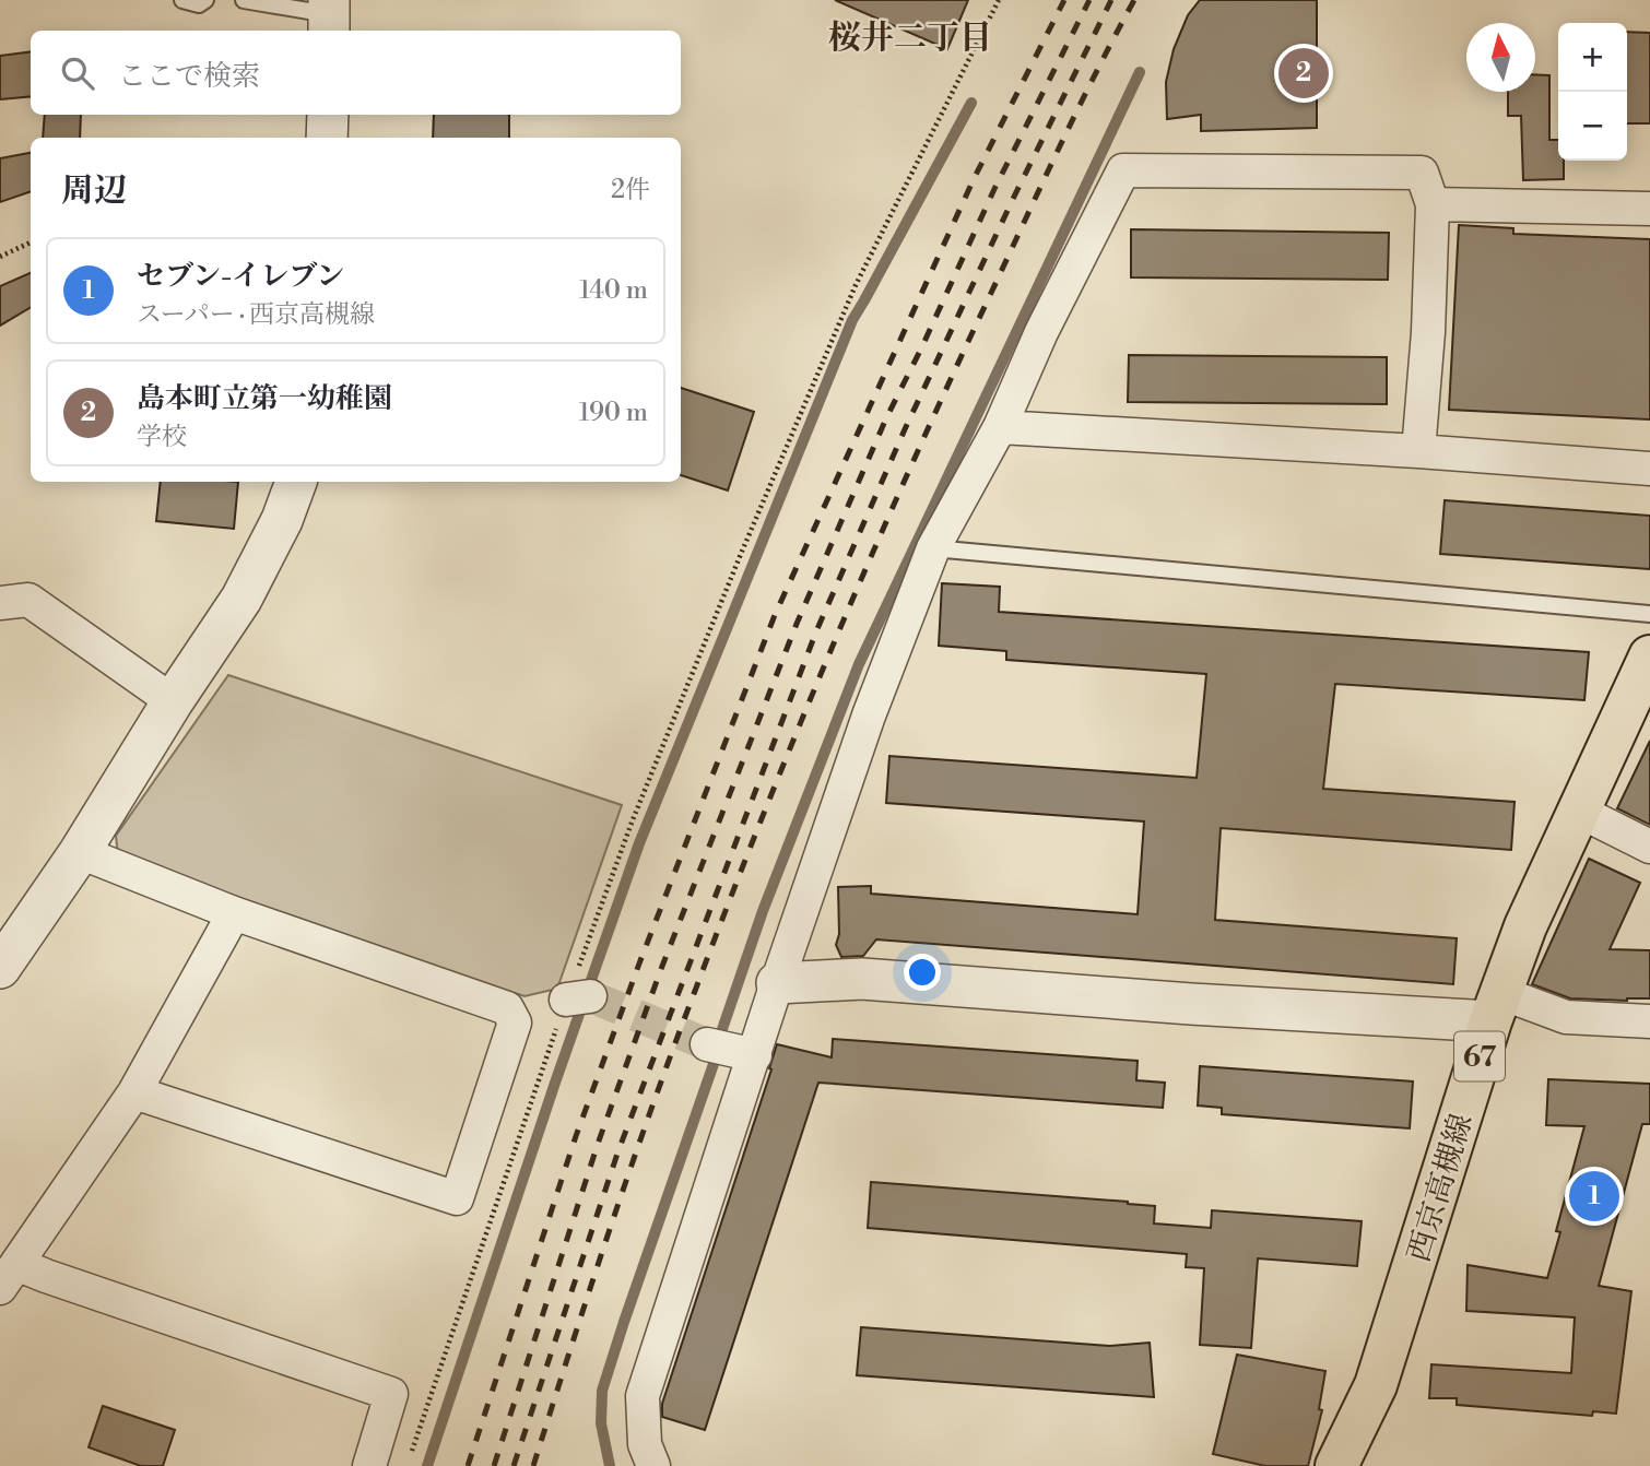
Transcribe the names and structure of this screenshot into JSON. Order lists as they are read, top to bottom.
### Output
{
  "streets": {
    "main road": ["67", "西京高槻線"]
  },
  "districts": ["桜井二丁目"],
  "north": "top",
  "page": {
    "map_buttons": ["+", "−"],
    "search": "ここで検索",
    "pins": ["2", "1"],
    "heading": ["周辺", "2件"],
    "list": [
      {
        "mark": "1",
        "name": "セブン-イレブン",
        "note": "スーパー · 西京高槻線",
        "value": "140 m"
      },
      {
        "mark": "2",
        "name": "島本町立第一幼稚園",
        "note": "学校",
        "value": "190 m"
      }
    ]
  }
}
